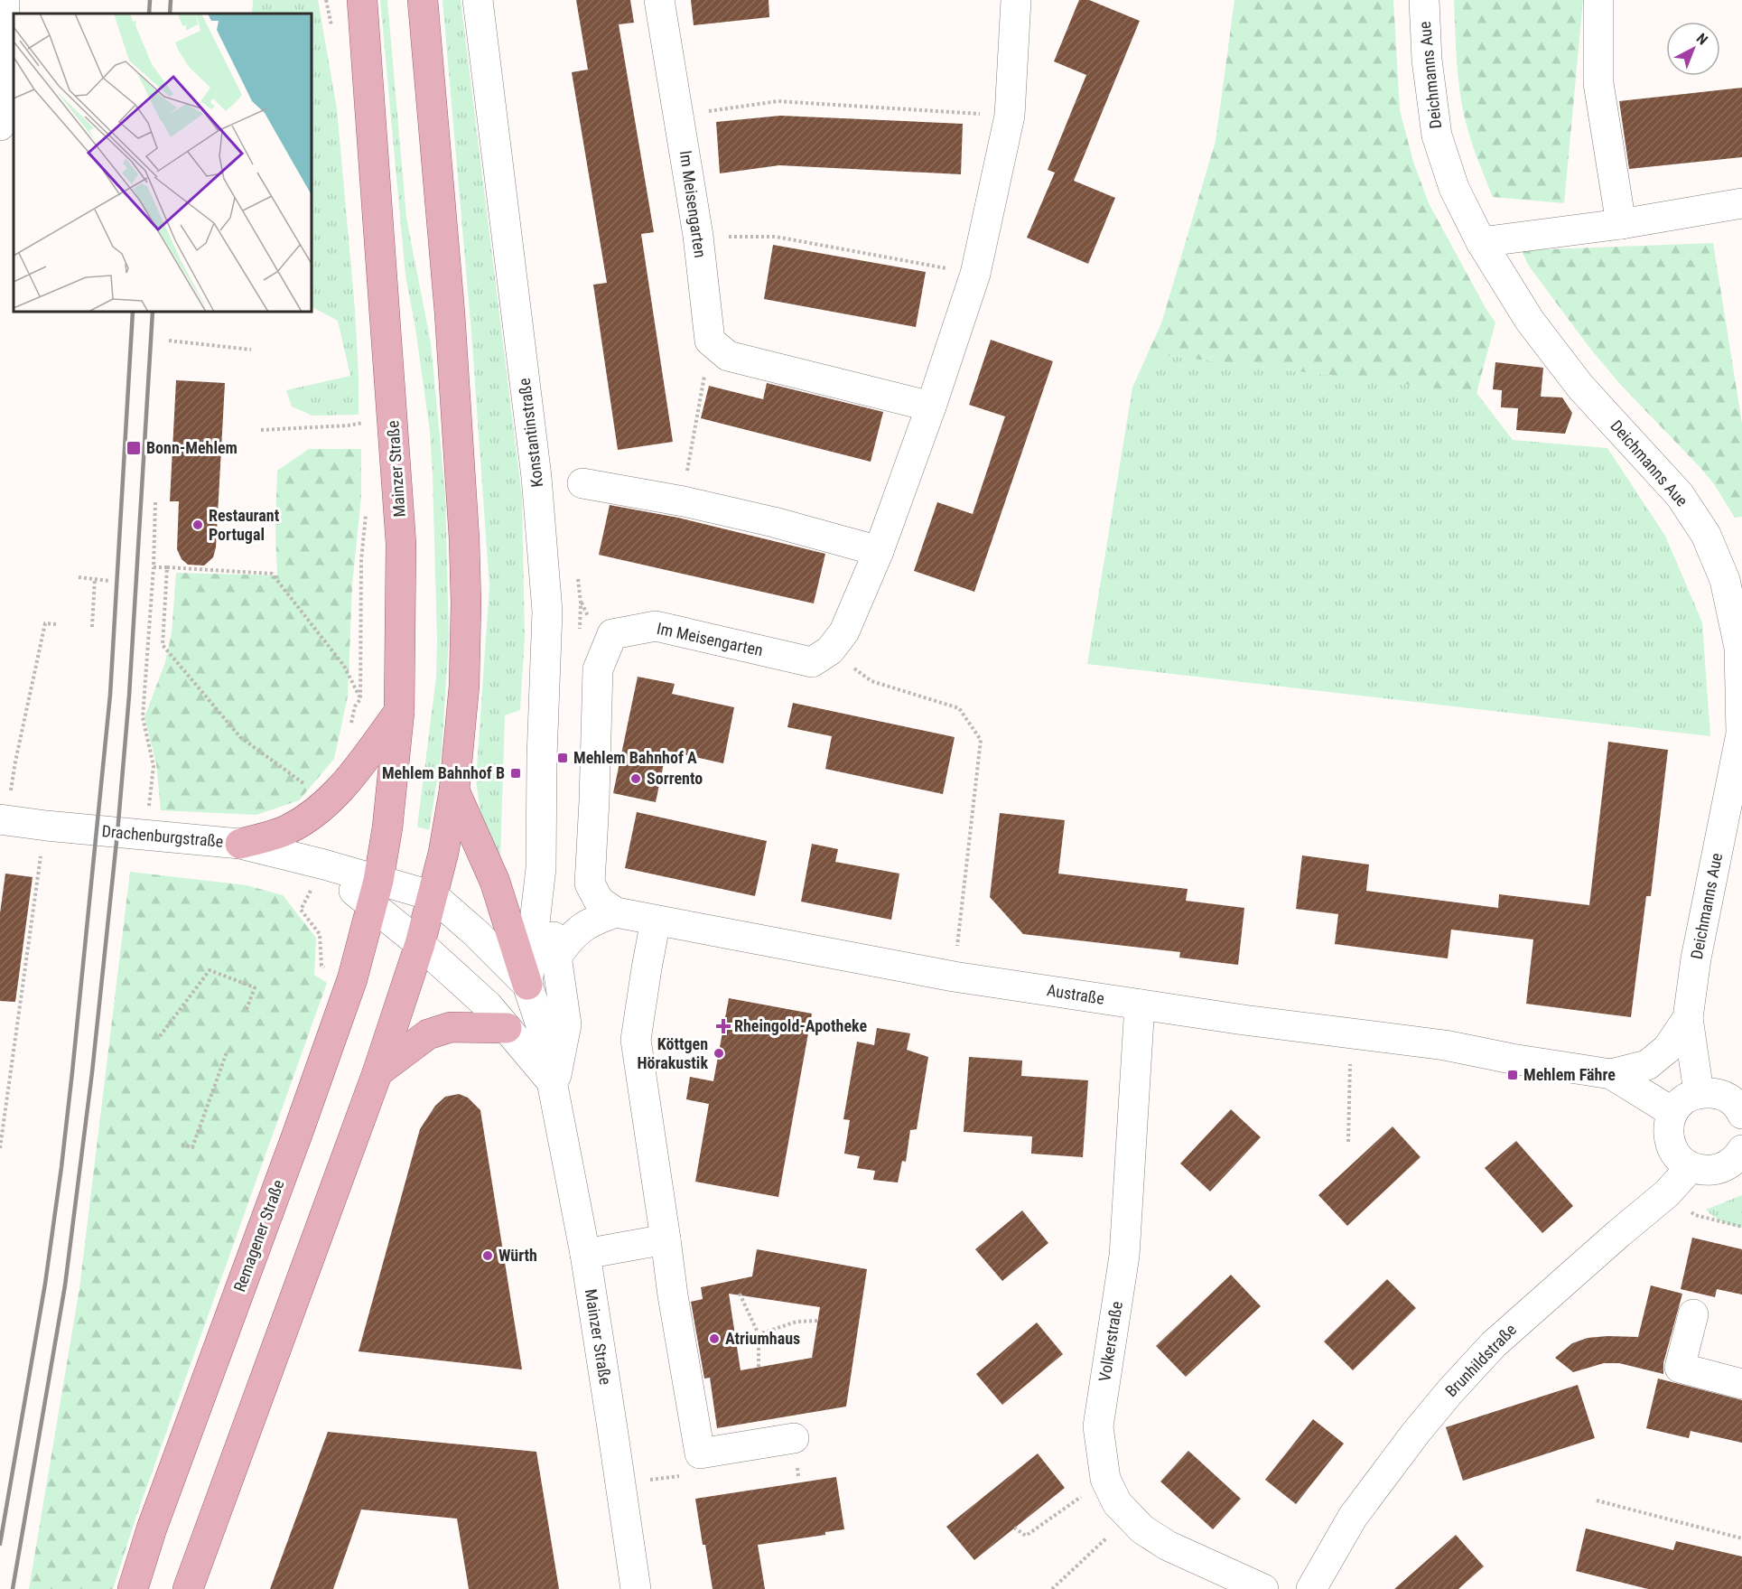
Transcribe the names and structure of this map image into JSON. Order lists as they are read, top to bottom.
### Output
{
  "streets": {
    "main road": ["Mainzer Straße", "Remagener Straße"],
    "street": [
      "Deichmanns Aue",
      "Im Meisengarten",
      "Konstantinstraße",
      "Drachenburgstraße",
      "Austraße",
      "Volkerstraße",
      "Brunhildstraße"
    ]
  },
  "crossings": [
    ["Deichmanns Aue", "Austraße"],
    ["Im Meisengarten", "Austraße"],
    ["Konstantinstraße", "Mainzer Straße"],
    ["Konstantinstraße", "Austraße"],
    ["Mainzer Straße", "Drachenburgstraße"],
    ["Mainzer Straße", "Austraße"],
    ["Mainzer Straße", "Remagener Straße"],
    ["Drachenburgstraße", "Remagener Straße"],
    ["Austraße", "Volkerstraße"]
  ],
  "places": {
    "transit": [
      "Bonn-Mehlem",
      "Mehlem Bahnhof A",
      "Mehlem Bahnhof B",
      "Mehlem Fähre"
    ],
    "other": [
      "Restaurant Portugal",
      "Sorrento",
      "Köttgen Hörakustik",
      "Würth",
      "Atriumhaus"
    ],
    "health": ["Rheingold-Apotheke"]
  },
  "north": "top right"
}
